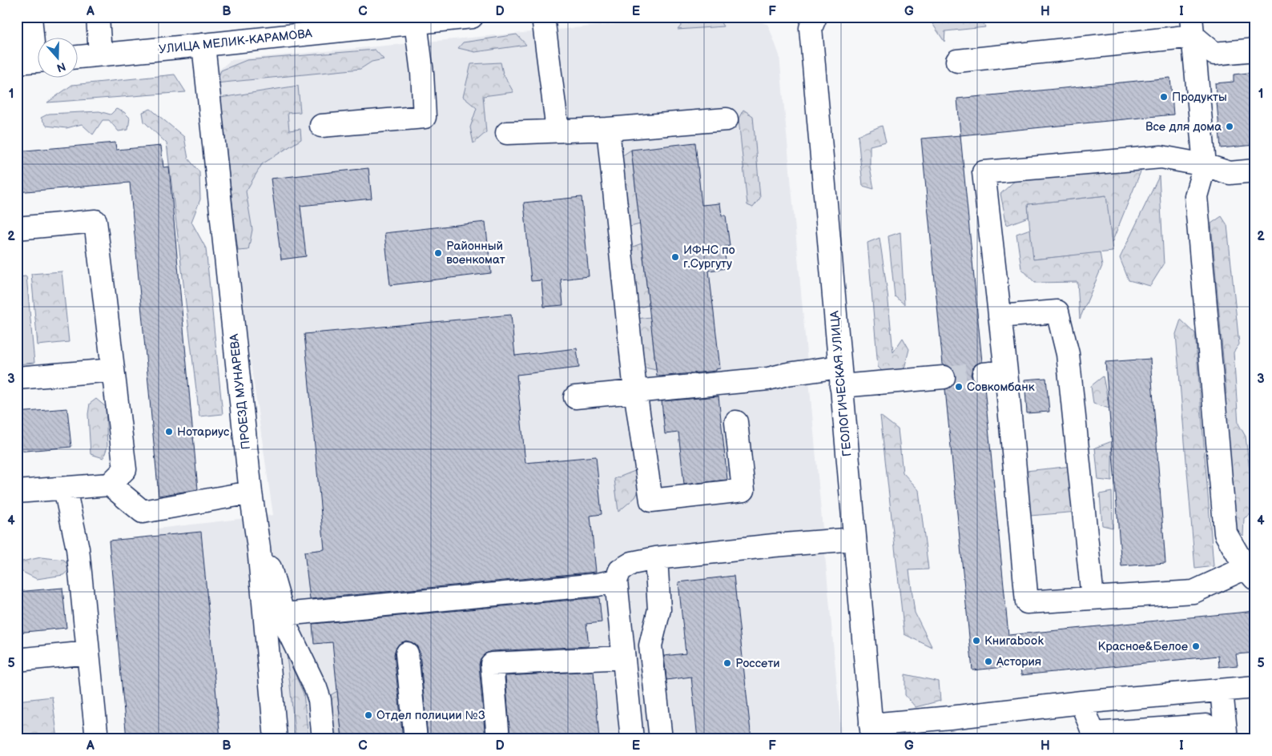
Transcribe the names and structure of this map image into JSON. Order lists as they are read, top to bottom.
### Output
{
  "streets": {
    "main road": ["УЛИЦА МЕЛИК-КАРАМОВА", "ГЕОЛОГИЧЕСКАЯ УЛИЦА", "ПРОЕЗД МУНАРЕВА"]
  },
  "crossings": [
    ["УЛИЦА МЕЛИК-КАРАМОВА", "ПРОЕЗД МУНАРЕВА"]
  ],
  "places": [
    "Продукты",
    "Все для дома",
    "Районный военкомат",
    "ИФНС по г.Сургуту",
    "Совкомбанк",
    "Нотариус",
    "Книгаbook",
    "Красное&Белое",
    "Астория",
    "Россети",
    "Отдел полиции №3"
  ],
  "north": "bottom",
  "grid": {
    "columns": [
      "A",
      "B",
      "C",
      "D",
      "E",
      "F",
      "G",
      "H",
      "I"
    ],
    "rows": [
      "1",
      "2",
      "3",
      "4",
      "5"
    ]
  }
}
